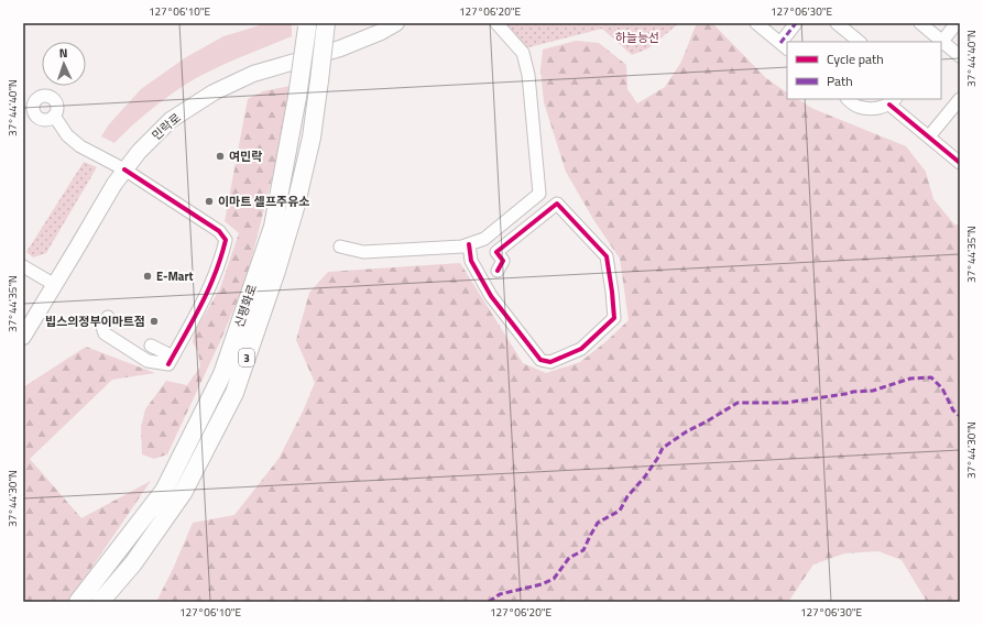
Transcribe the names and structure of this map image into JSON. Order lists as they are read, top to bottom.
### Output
{
  "streets": {
    "highway": ["신평화로", "3"],
    "main road": ["민락로"]
  },
  "parks": ["하늘능선"],
  "places": [
    "여민락",
    "이마트 셀프주유소",
    "E-Mart",
    "빕스의정부이마트점"
  ],
  "legend": ["Cycle path", "Path"],
  "north": "top",
  "coordinates": [
    "127°06'10\"E",
    "127°06'20\"E",
    "127°06'30\"E",
    "37°44'40\"N",
    "37°44'35\"N",
    "37°44'30\"N"
  ]
}
